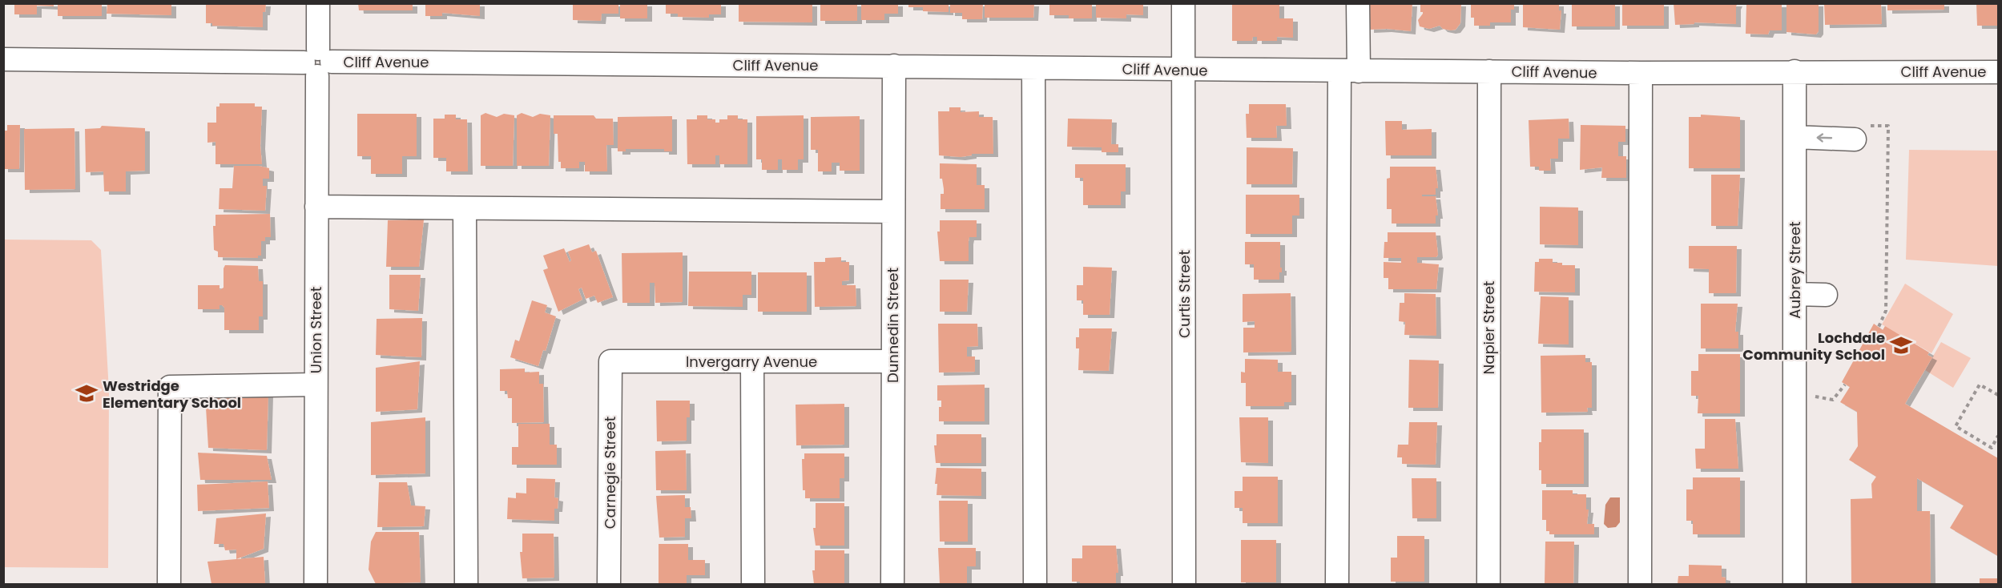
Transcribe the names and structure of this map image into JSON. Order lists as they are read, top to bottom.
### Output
{
  "streets": {
    "street": [
      "Cliff Avenue",
      "Aubrey Street",
      "Curtis Street",
      "Dunnedin Street",
      "Napier Street",
      "Union Street",
      "Invergarry Avenue",
      "Carnegie Street"
    ]
  },
  "crossings": [
    ["Cliff Avenue", "Aubrey Street"],
    ["Cliff Avenue", "Curtis Street"],
    ["Cliff Avenue", "Dunnedin Street"],
    ["Cliff Avenue", "Napier Street"],
    ["Cliff Avenue", "Union Street"],
    ["Dunnedin Street", "Invergarry Avenue"],
    ["Invergarry Avenue", "Carnegie Street"]
  ],
  "places": {
    "school or university": ["Lochdale Community School", "Westridge Elementary School"]
  }
}
